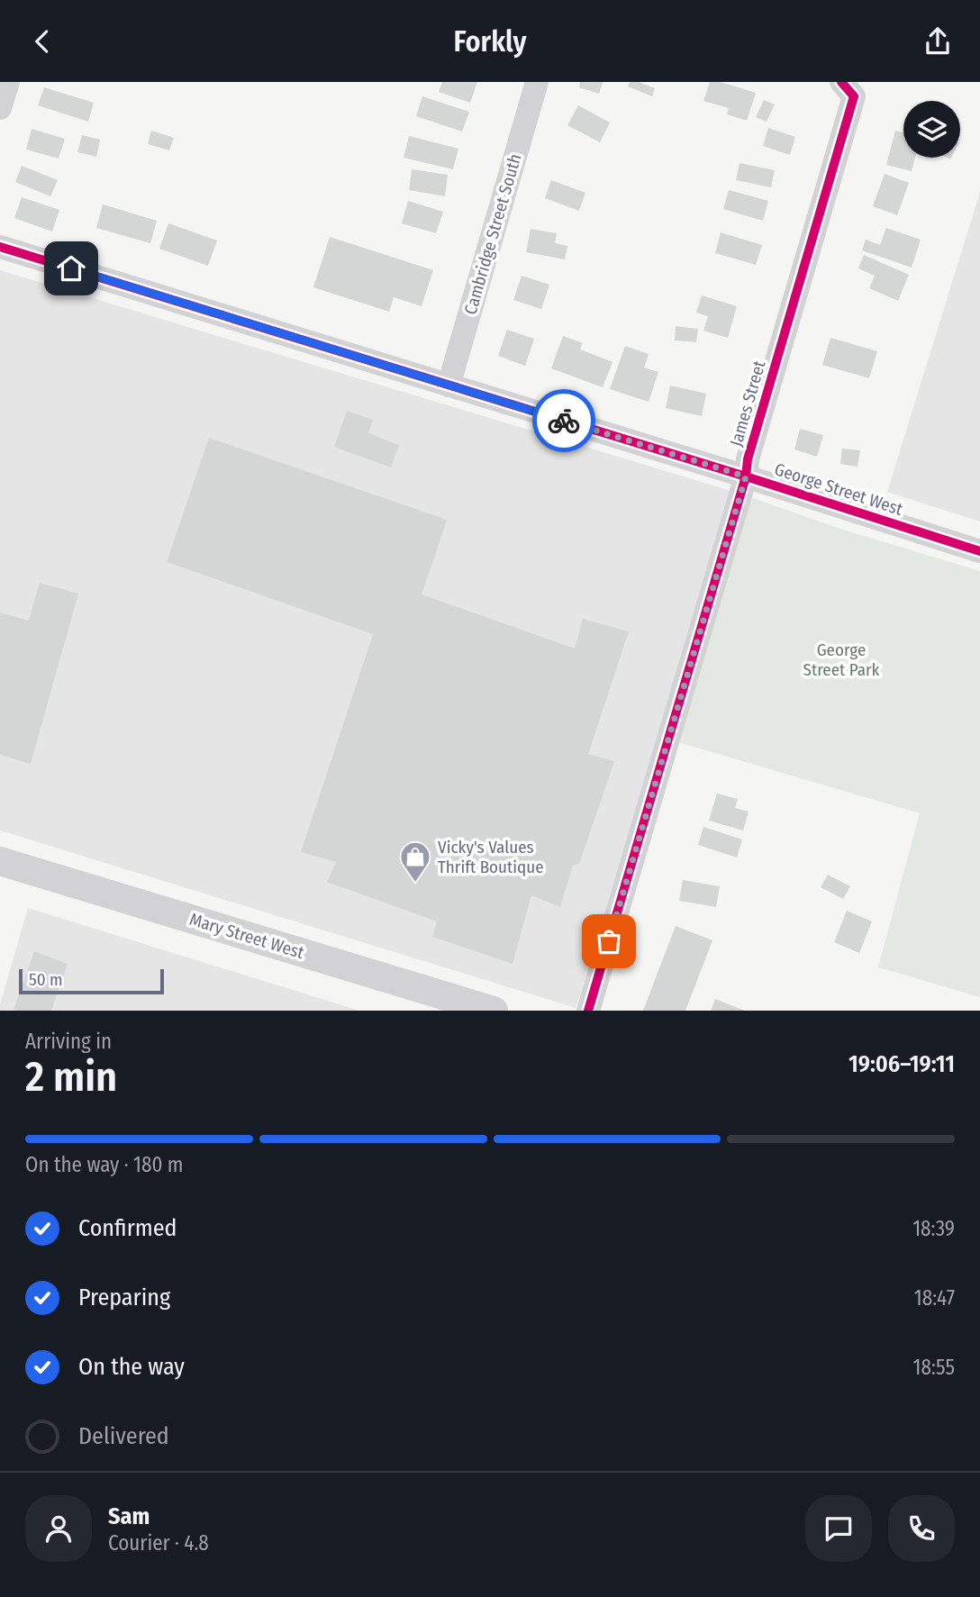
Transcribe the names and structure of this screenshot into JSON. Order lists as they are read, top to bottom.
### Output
{
  "streets": {
    "street": [
      "Cambridge Street South",
      "James Street",
      "George Street West",
      "Mary Street West"
    ]
  },
  "crossings": [
    ["Cambridge Street South", "George Street West"],
    ["James Street", "George Street West"]
  ],
  "parks": ["George Street Park"],
  "places": {
    "shop": ["Vicky's Values Thrift Boutique"]
  },
  "scale_bar": "50 m",
  "page": {
    "header": "Forkly",
    "scale": "50 m",
    "heading": ["2 min", "Arriving in", "19:06–19:11"],
    "panel": ["Sam", "Courier · 4.8"],
    "bar": "On the way · 180 m",
    "list": [
      ["Confirmed", "18:39"],
      ["Preparing", "18:47"],
      ["On the way", "18:55"],
      "Delivered"
    ]
  }
}
